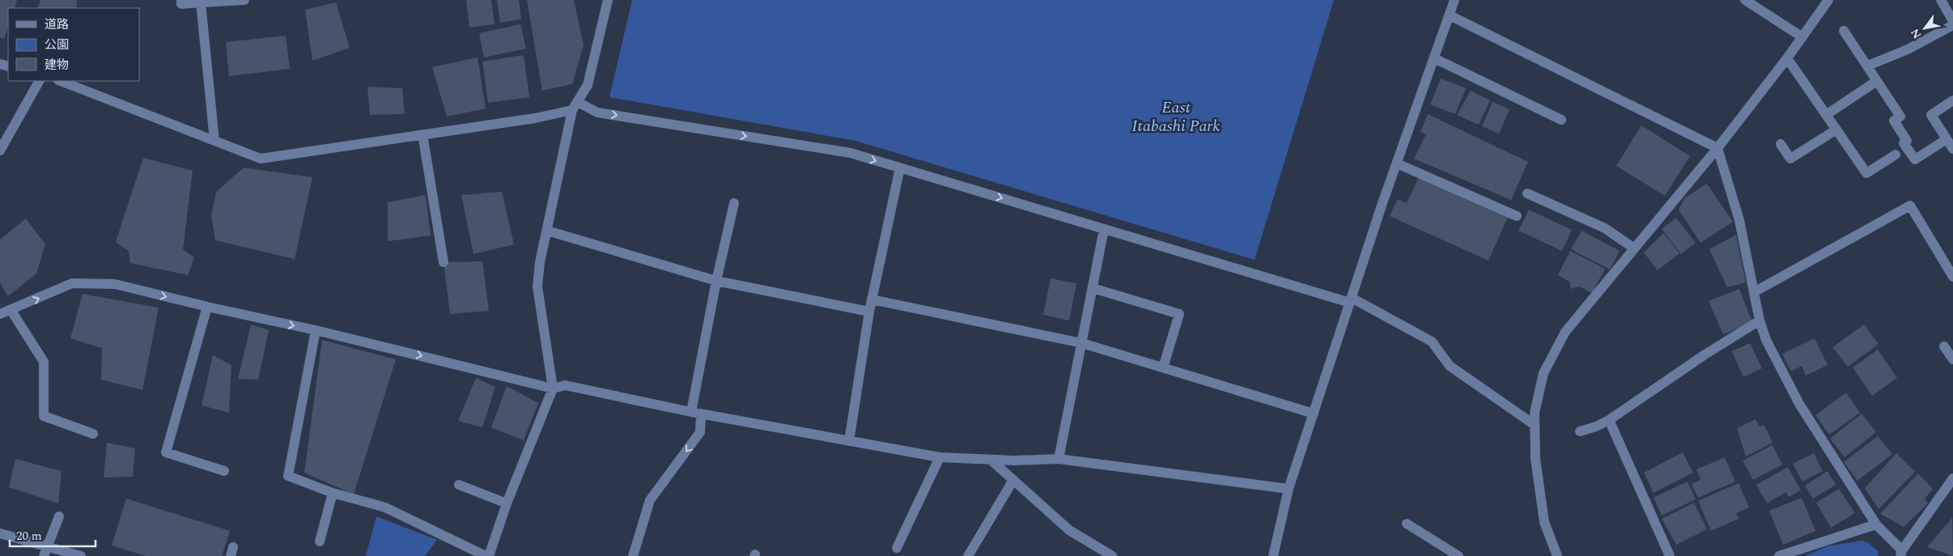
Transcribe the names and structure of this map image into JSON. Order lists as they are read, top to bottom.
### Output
{
  "parks": ["East Itabashi Park"],
  "legend": ["道路", "公園", "建物"],
  "scale_bar": "20 m",
  "north": "bottom left"
}
